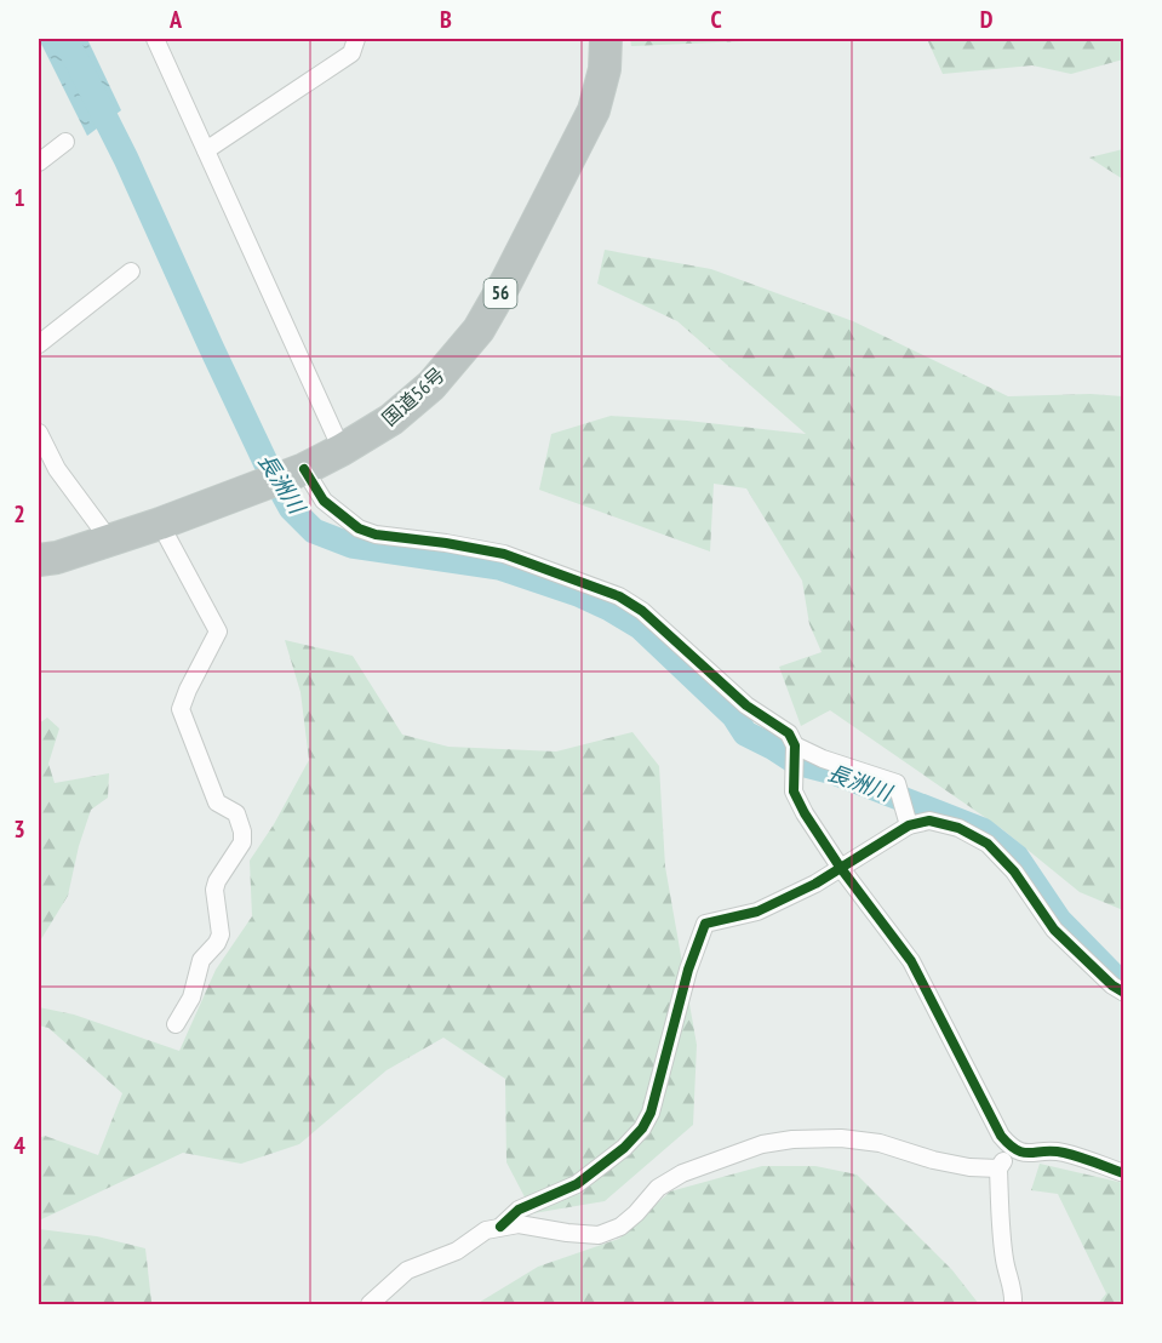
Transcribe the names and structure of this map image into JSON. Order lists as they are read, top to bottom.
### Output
{
  "streets": {
    "highway": ["56", "国道56号"]
  },
  "water": ["長洲川"],
  "grid": {
    "columns": [
      "A",
      "B",
      "C",
      "D"
    ],
    "rows": [
      "1",
      "2",
      "3",
      "4"
    ]
  }
}
